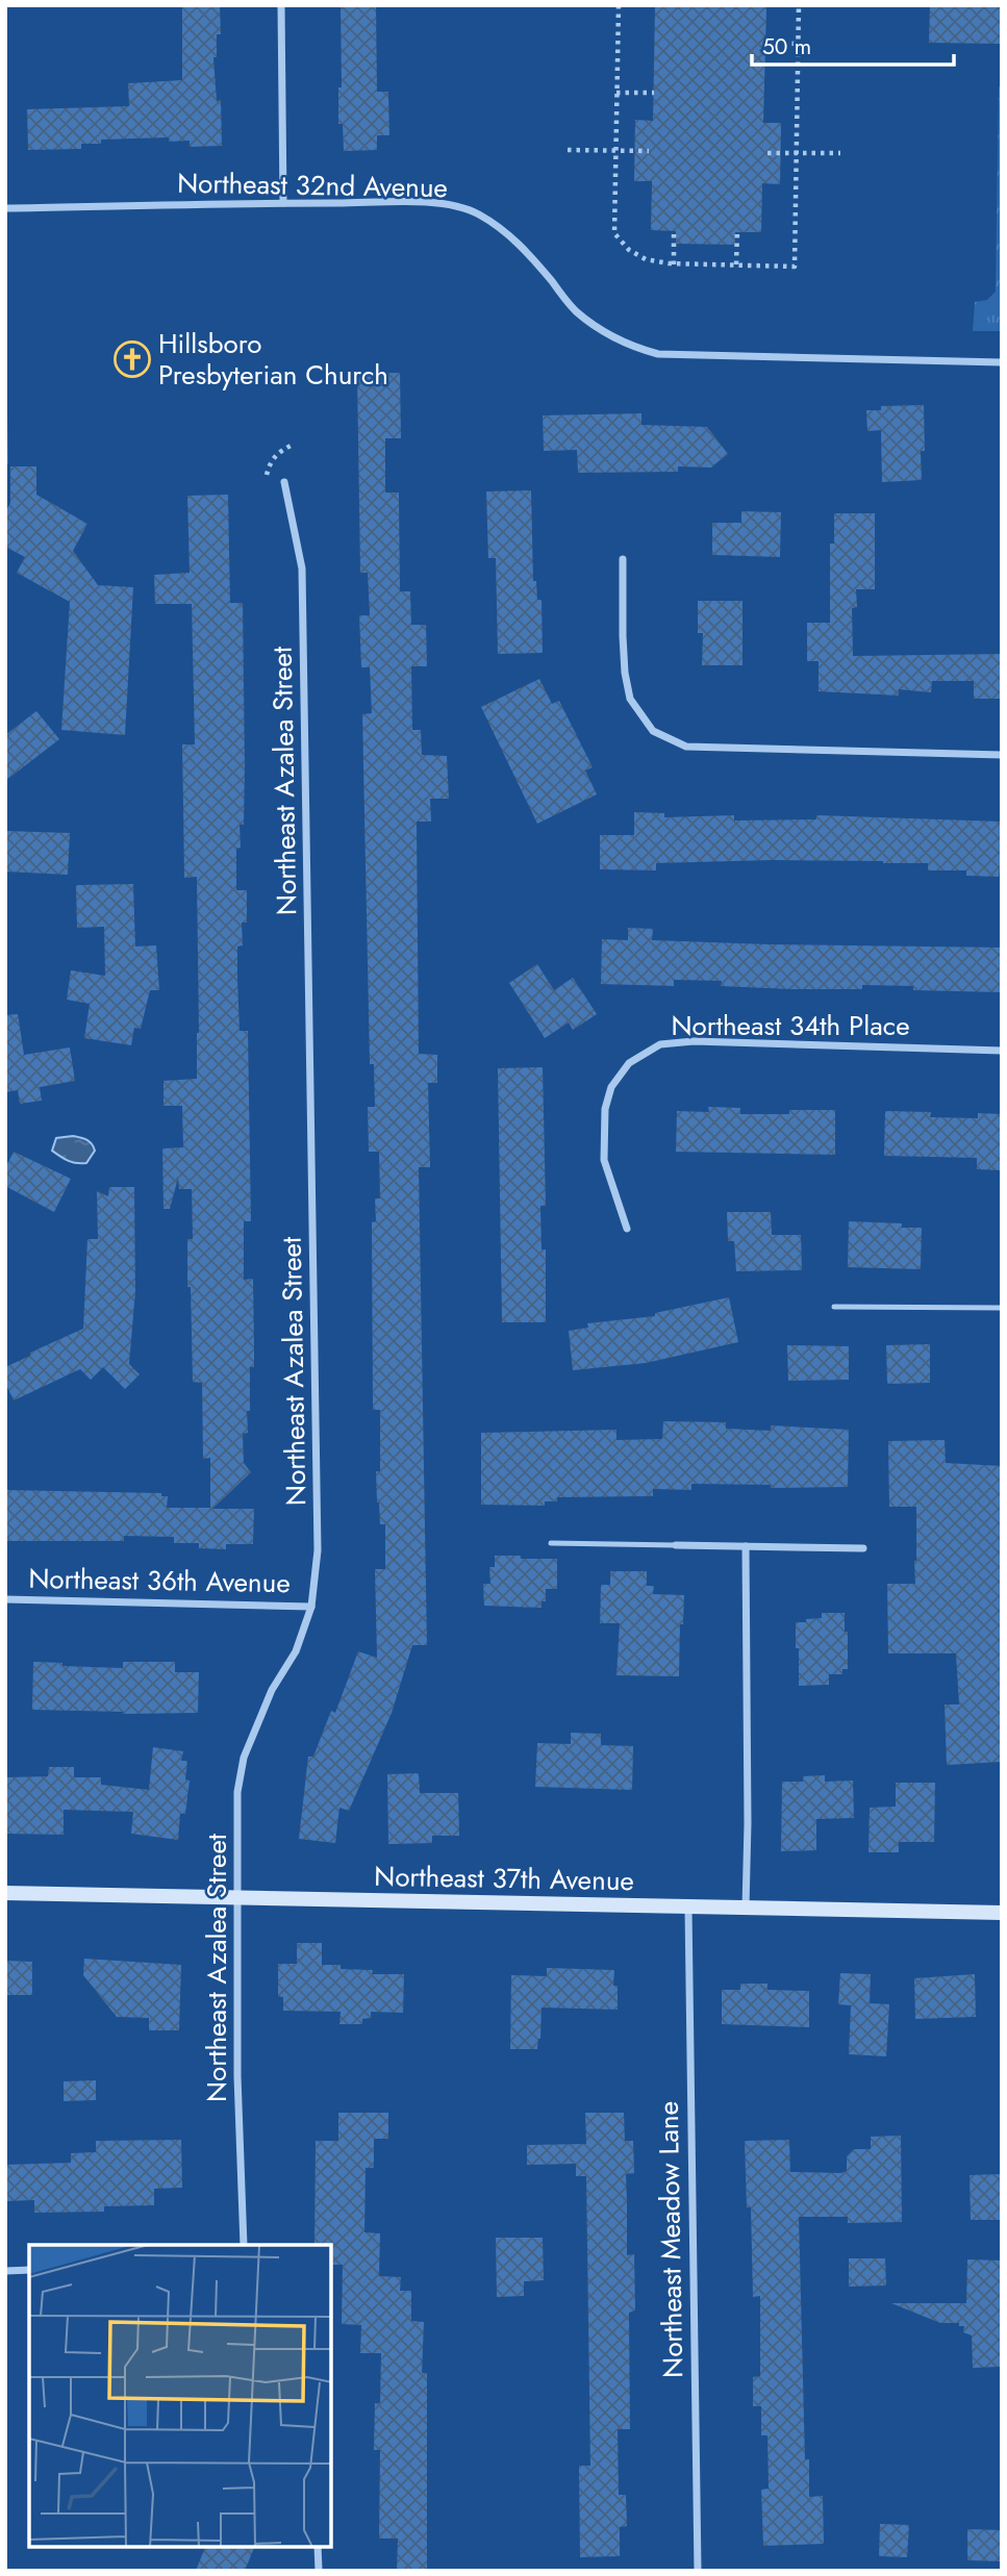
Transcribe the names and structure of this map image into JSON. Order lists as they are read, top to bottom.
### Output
{
  "streets": {
    "street": [
      "Northeast 32nd Avenue",
      "Northeast Azalea Street",
      "Northeast 34th Place",
      "Northeast 36th Avenue",
      "Northeast 37th Avenue",
      "Northeast Meadow Lane"
    ]
  },
  "crossings": [
    ["Northeast Azalea Street", "Northeast 36th Avenue"],
    ["Northeast Azalea Street", "Northeast 37th Avenue"],
    ["Northeast 37th Avenue", "Northeast Meadow Lane"]
  ],
  "places": {
    "church": ["Hillsboro Presbyterian Church"]
  },
  "scale_bar": "50 m"
}
